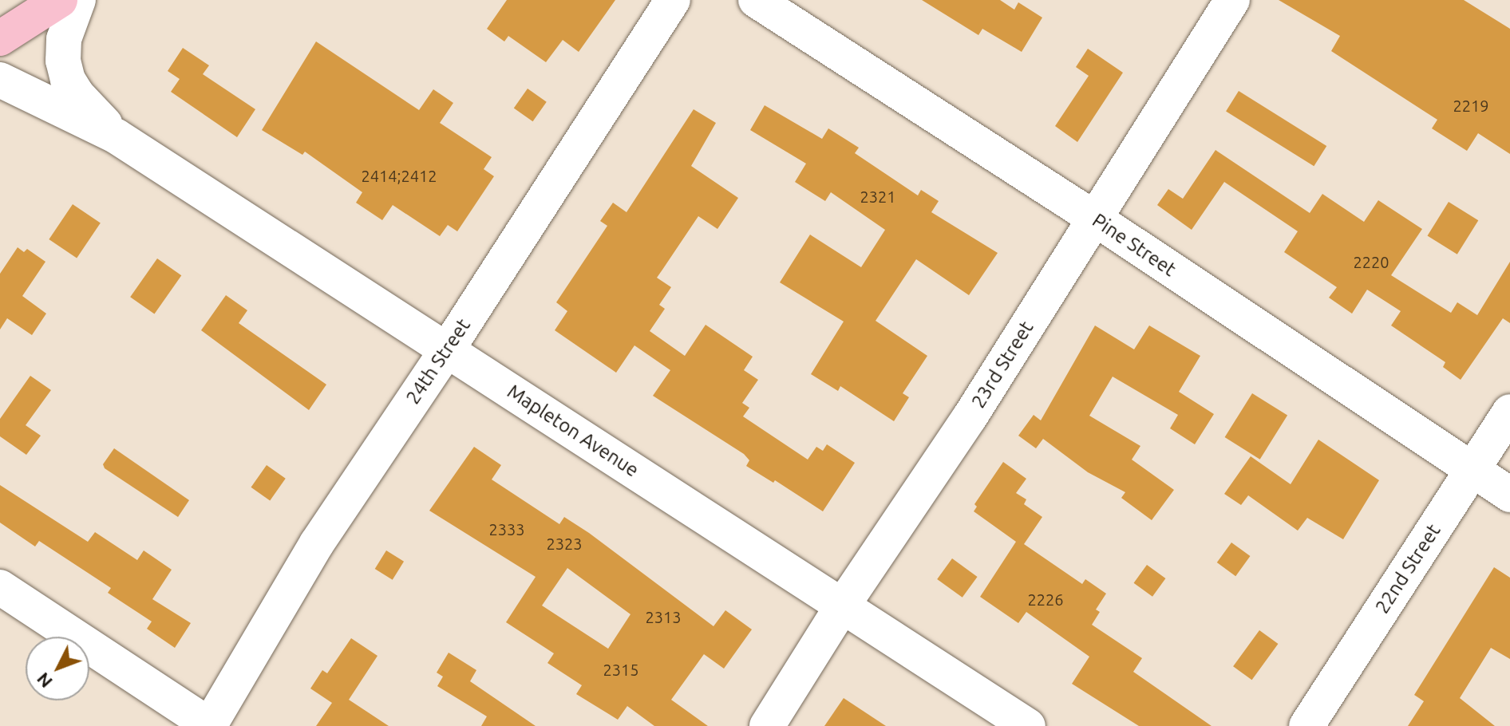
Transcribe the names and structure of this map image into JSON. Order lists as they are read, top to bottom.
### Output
{
  "streets": {
    "street": [
      "Pine Street",
      "24th Street",
      "23rd Street",
      "Mapleton Avenue",
      "22nd Street"
    ]
  },
  "crossings": [
    ["Pine Street", "23rd Street"],
    ["Pine Street", "22nd Street"],
    ["24th Street", "Mapleton Avenue"],
    ["23rd Street", "Mapleton Avenue"]
  ],
  "house_numbers": [
    "2219",
    "2414;2412",
    "2321",
    "2220",
    "2333",
    "2323",
    "2226",
    "2313",
    "2315"
  ],
  "north": "bottom left"
}
